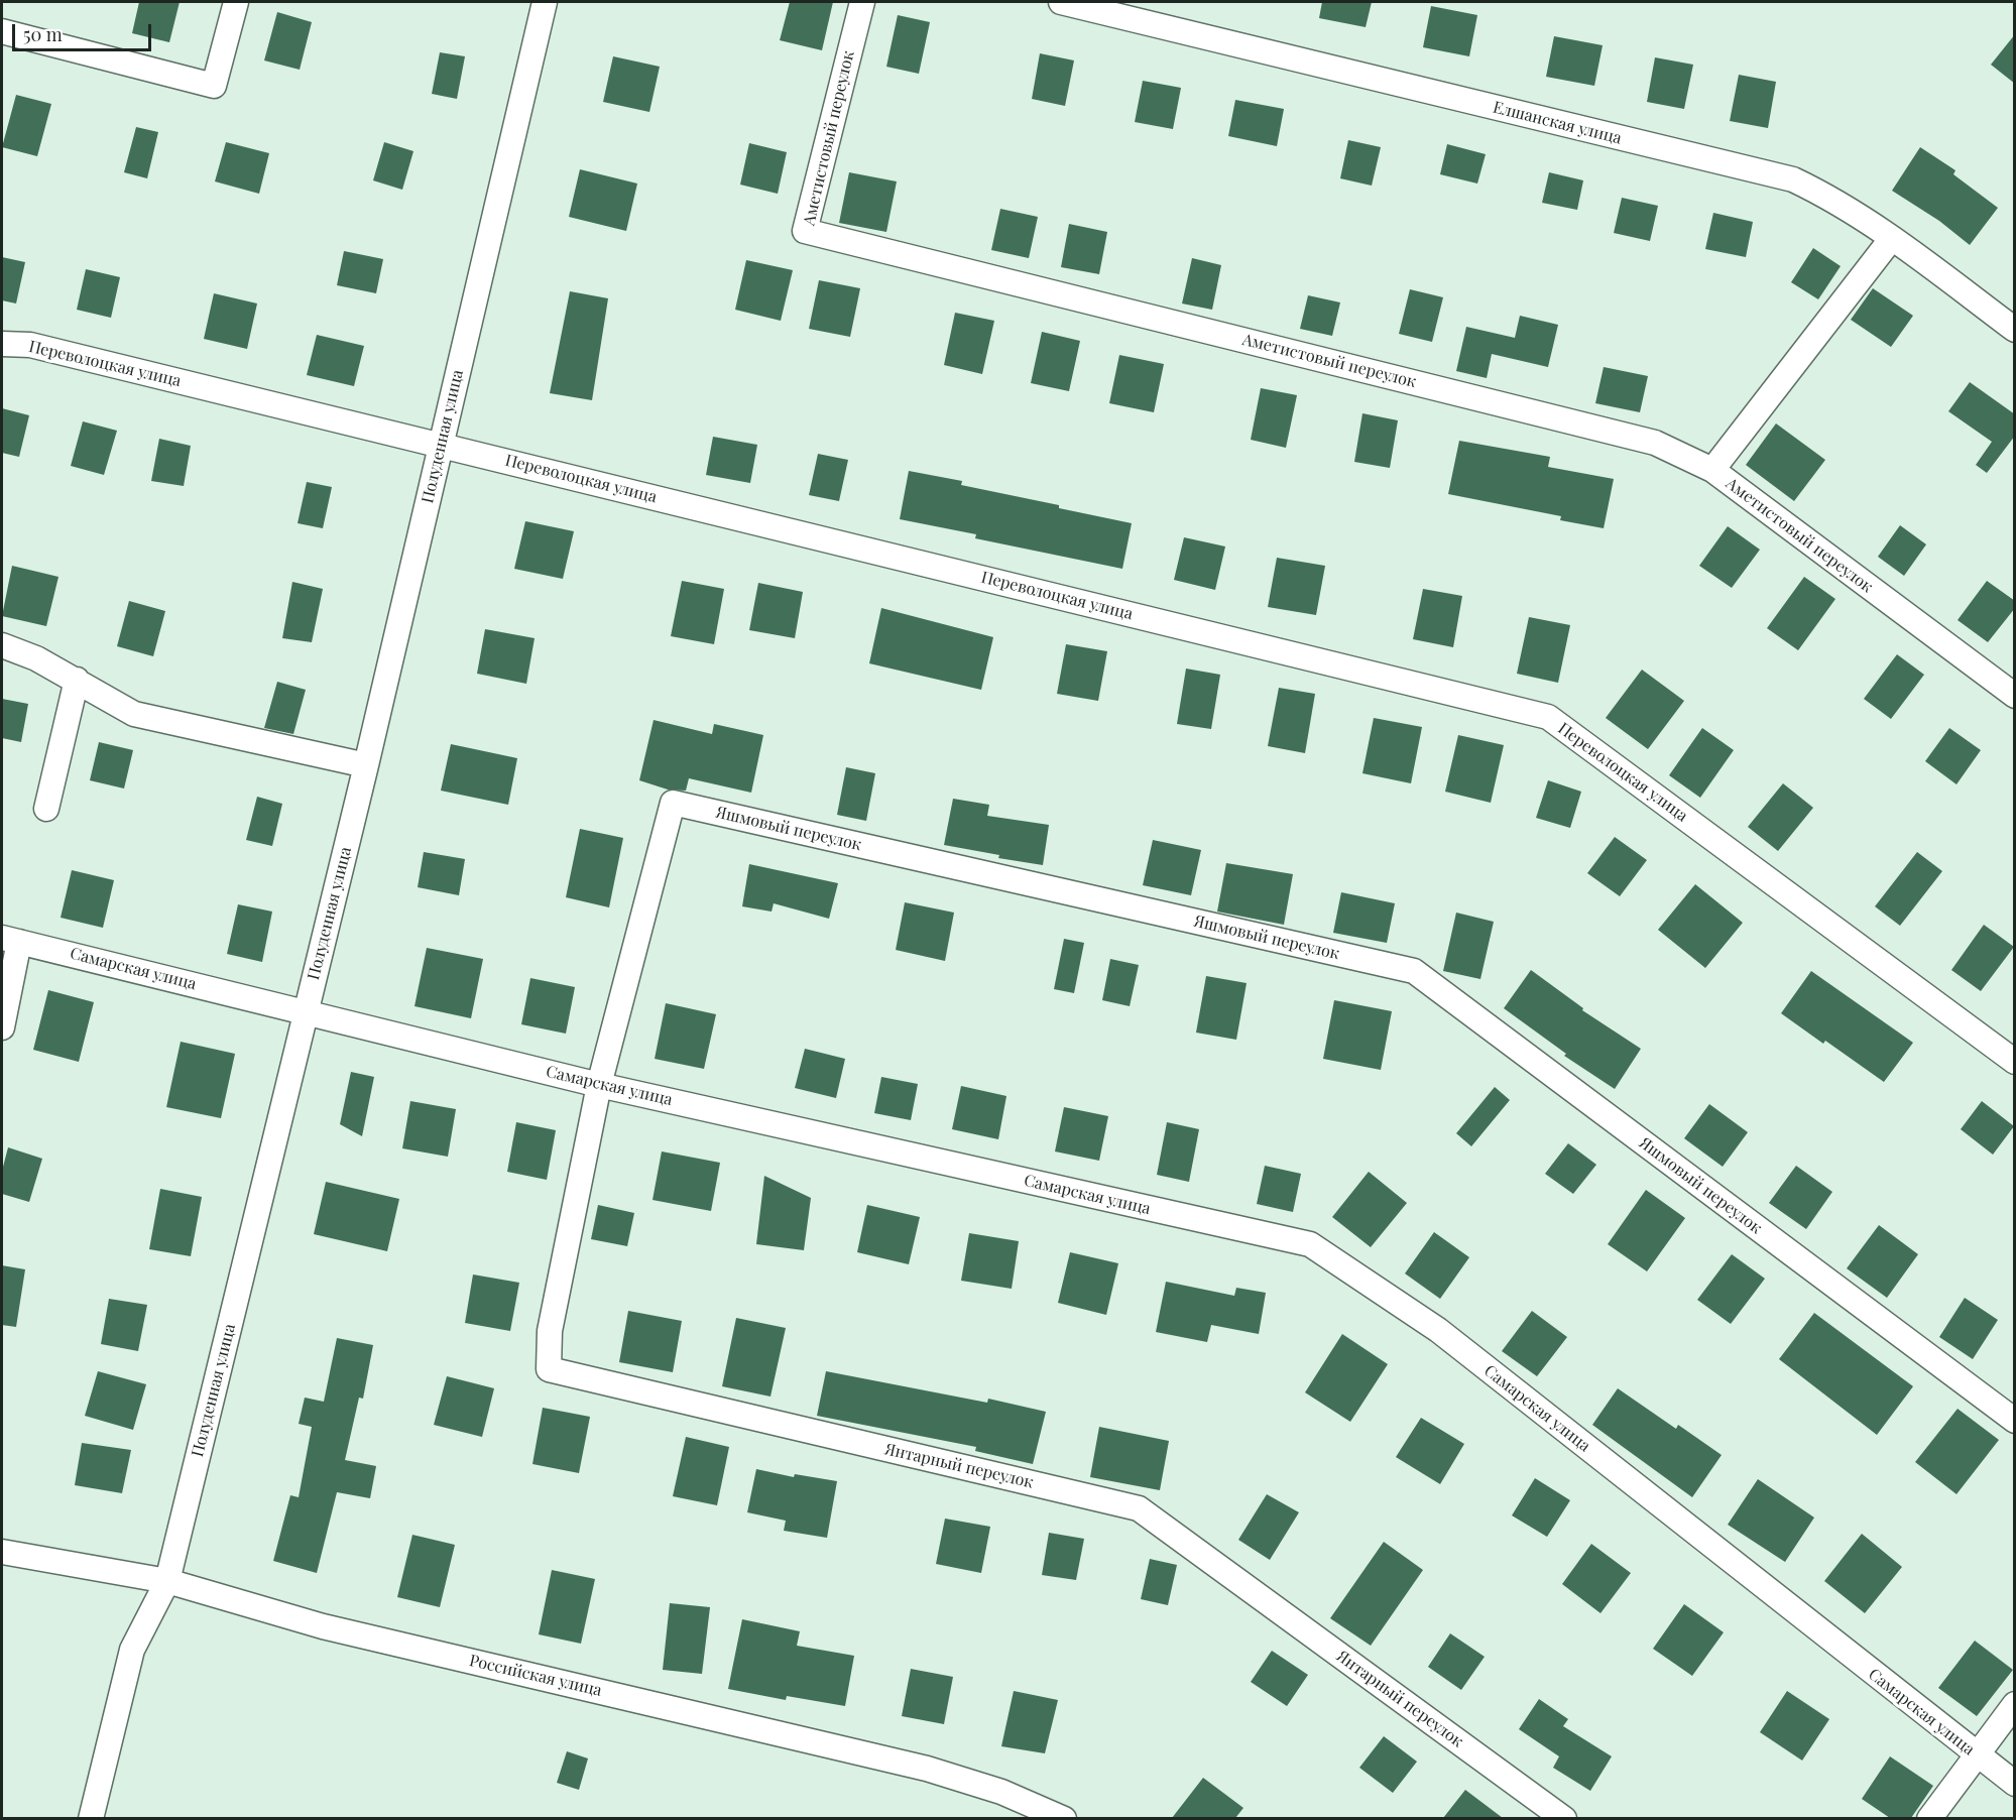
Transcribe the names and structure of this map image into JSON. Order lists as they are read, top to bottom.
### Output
{
  "streets": {
    "street": [
      "Елшанская улица",
      "Аметистовый переулок",
      "Переволоцкая улица",
      "Полуденная улица",
      "Яшмовый переулок",
      "Самарская улица",
      "Янтарный переулок",
      "Российская улица"
    ]
  },
  "crossings": [
    ["Переволоцкая улица", "Полуденная улица"],
    ["Полуденная улица", "Самарская улица"],
    ["Полуденная улица", "Российская улица"],
    ["Яшмовый переулок", "Самарская улица"],
    ["Яшмовый переулок", "Янтарный переулок"],
    ["Самарская улица", "Янтарный переулок"]
  ],
  "scale_bar": "50 m"
}
